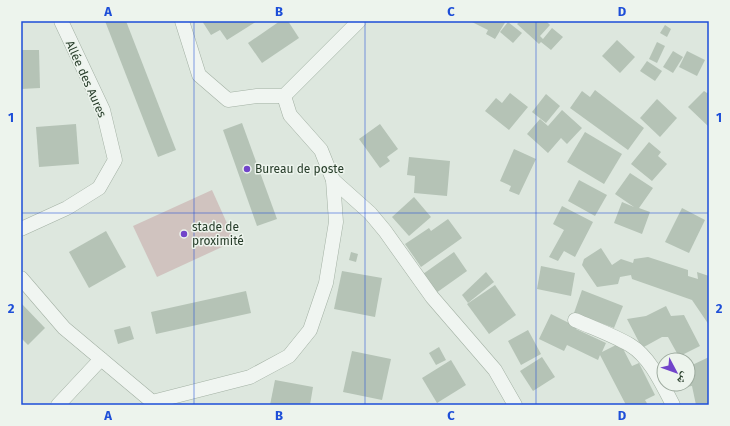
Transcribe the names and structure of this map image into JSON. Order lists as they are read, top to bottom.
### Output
{
  "streets": {
    "street": ["Allée des Aures"]
  },
  "places": ["Bureau de poste", "stade de proximité"],
  "north": "bottom right",
  "grid": {
    "columns": [
      "A",
      "B",
      "C",
      "D"
    ],
    "rows": ["1", "2"]
  }
}
